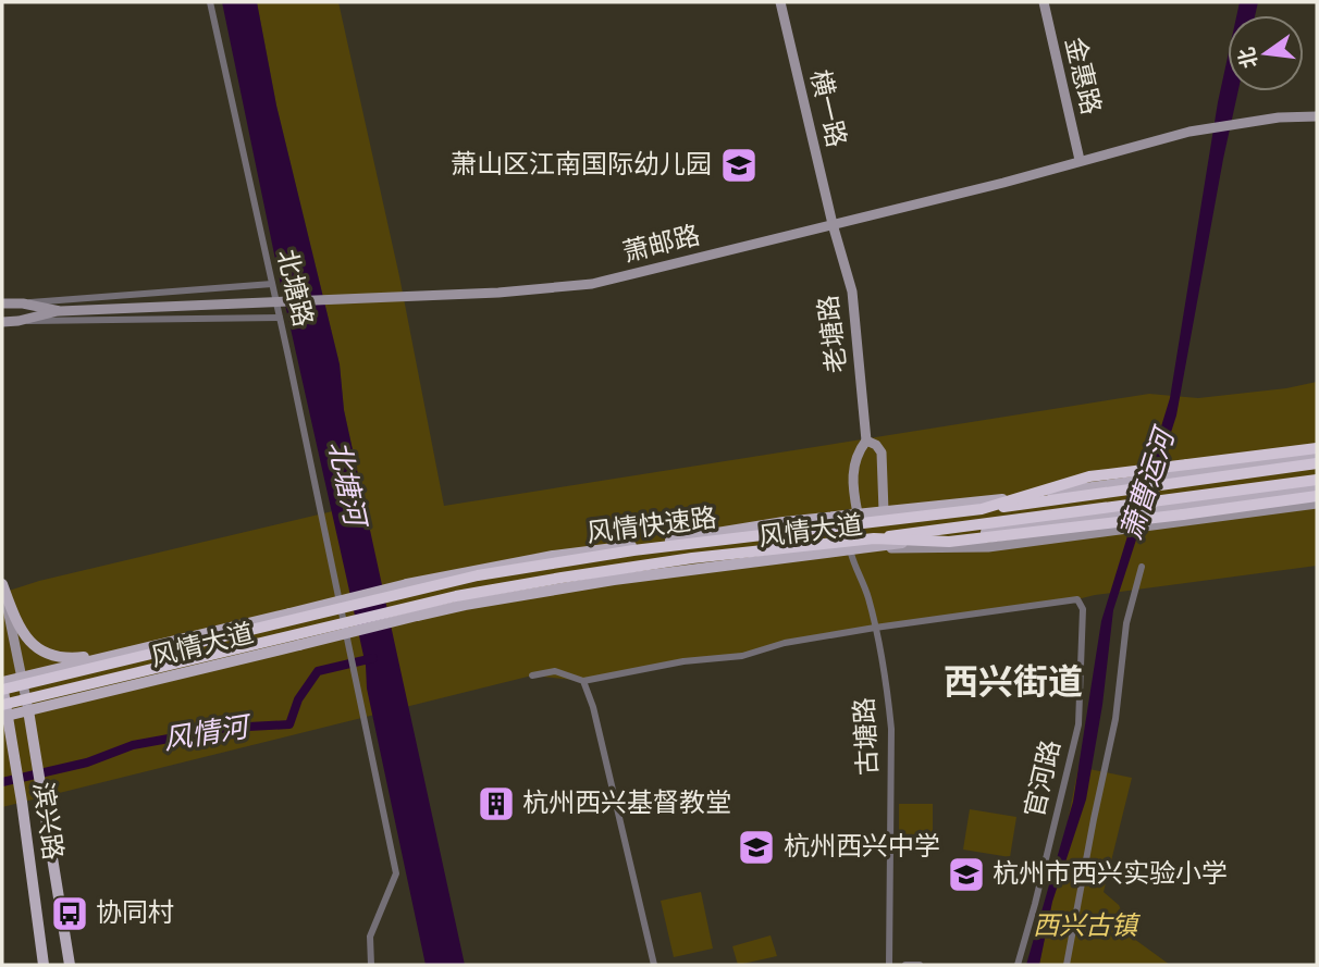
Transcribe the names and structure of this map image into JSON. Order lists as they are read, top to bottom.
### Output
{
  "streets": {
    "highway": ["风情快速路"],
    "main road": ["风情大道", "滨兴路"],
    "street": [
      "金惠路",
      "横一路",
      "萧邮路",
      "北塘路",
      "老塘路",
      "古塘路",
      "官河路"
    ]
  },
  "crossings": [
    ["金惠路", "萧邮路"],
    ["横一路", "萧邮路"],
    ["横一路", "老塘路"],
    ["萧邮路", "北塘路"],
    ["萧邮路", "老塘路"],
    ["老塘路", "风情大道"],
    ["风情快速路", "风情大道"],
    ["风情快速路", "滨兴路"],
    ["风情大道", "古塘路"],
    ["风情大道", "滨兴路"],
    ["古塘路", "官河路"]
  ],
  "districts": ["西兴街道"],
  "water": ["北塘河", "萧曹运河", "风情河"],
  "parks": ["西兴古镇"],
  "places": {
    "school or university": ["萧山区江南国际幼儿园", "杭州西兴中学", "杭州市西兴实验小学"],
    "building": ["杭州西兴基督教堂"],
    "bus stop": ["协同村"]
  },
  "north": "left"
}
